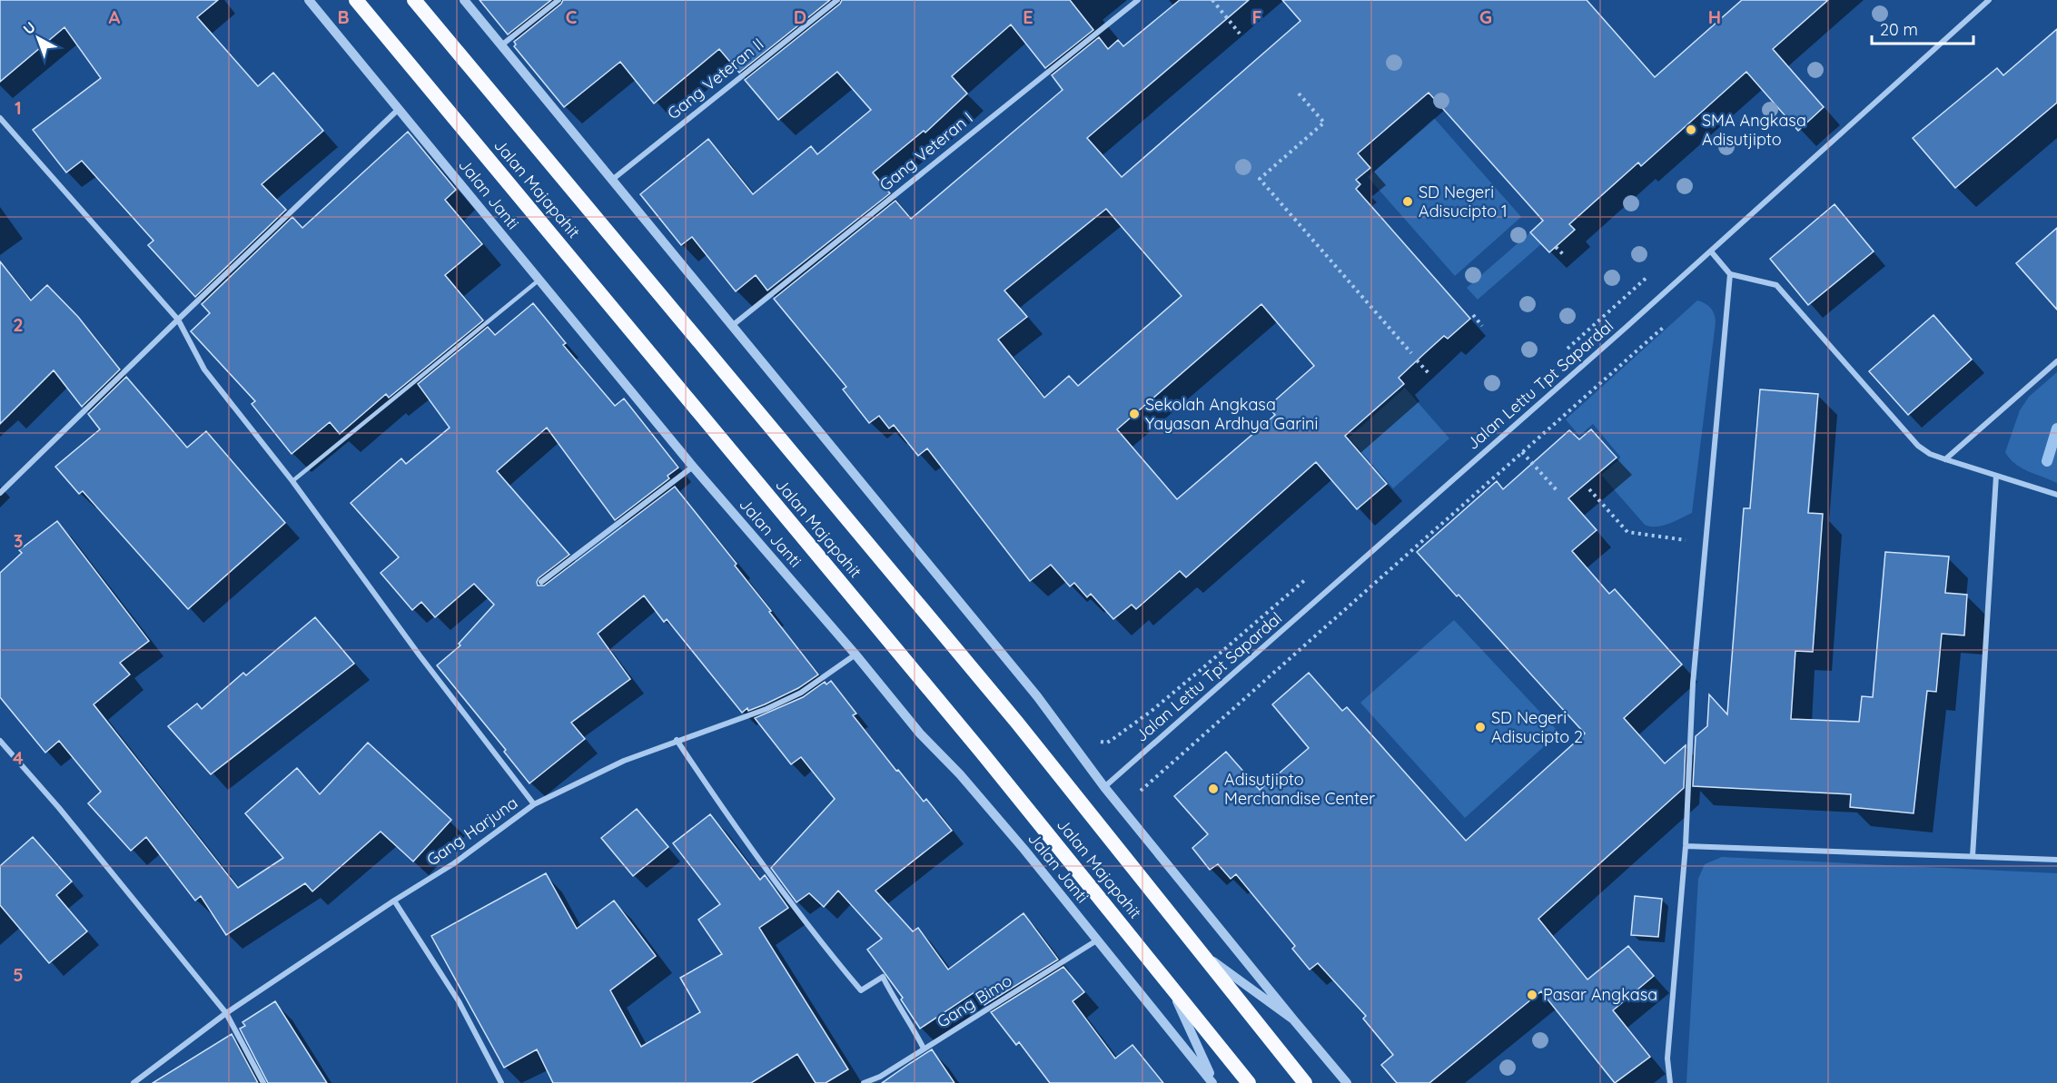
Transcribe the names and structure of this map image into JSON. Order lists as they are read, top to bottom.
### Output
{
  "streets": {
    "highway": ["Jalan Majapahit"],
    "street": [
      "Gang Veteran II",
      "Gang Veteran I",
      "Jalan Janti",
      "Jalan Lettu Tpt Sapardal",
      "Gang Harjuna",
      "Gang Bimo"
    ]
  },
  "crossings": [
    ["Jalan Janti", "Gang Harjuna"],
    ["Jalan Janti", "Gang Bimo"]
  ],
  "places": [
    "SMA Angkasa Adisutjipto",
    "SD Negeri Adisucipto 1",
    "Sekolah Angkasa Yayasan Ardhya Garini",
    "SD Negeri Adisucipto 2",
    "Adisutjipto Merchandise Center",
    "Pasar Angkasa"
  ],
  "scale_bar": "20 m",
  "north": "top left",
  "grid": {
    "columns": [
      "A",
      "B",
      "C",
      "D",
      "E",
      "F",
      "G",
      "H"
    ],
    "rows": [
      "1",
      "2",
      "3",
      "4",
      "5"
    ]
  }
}
